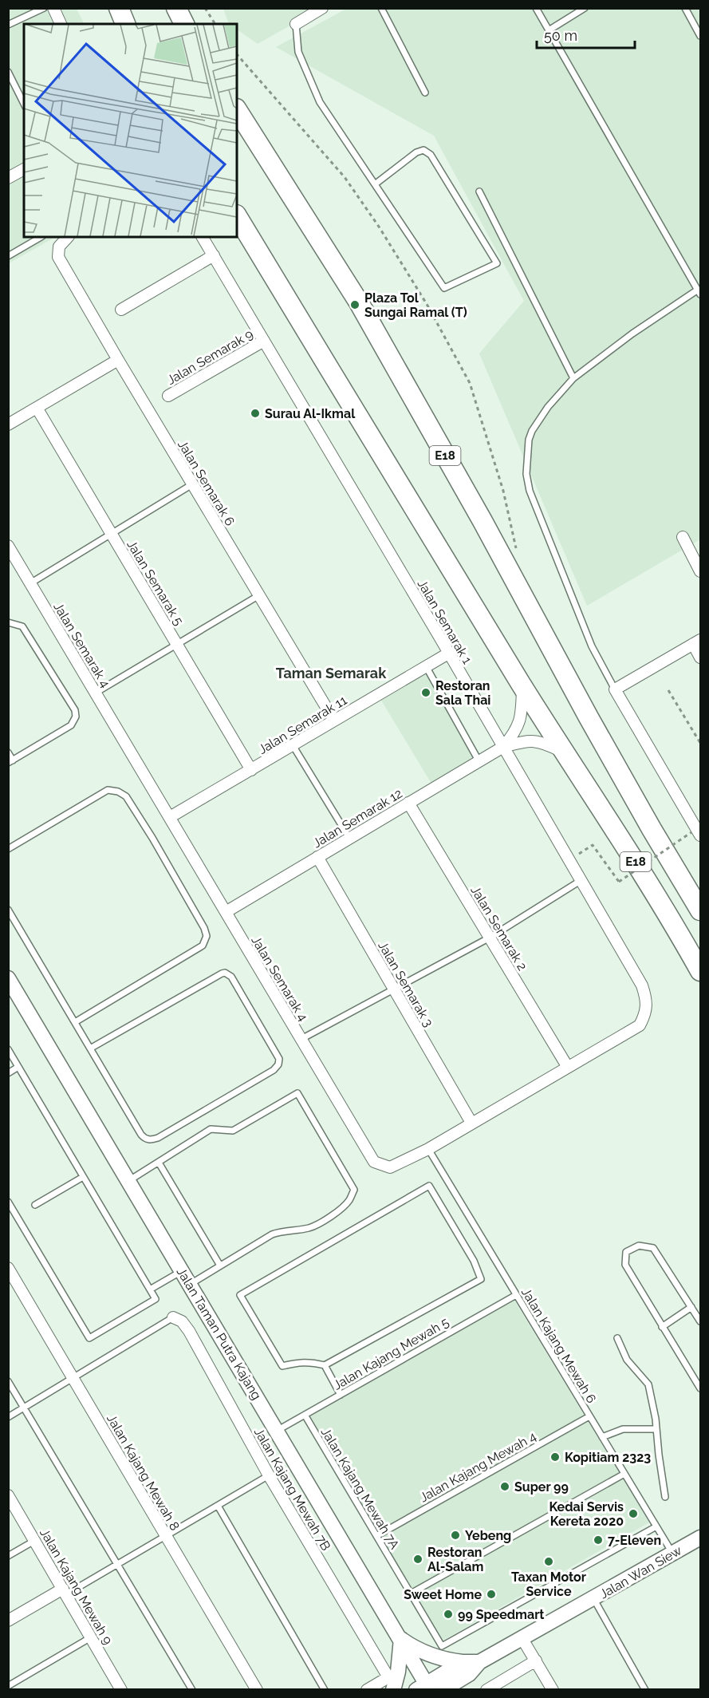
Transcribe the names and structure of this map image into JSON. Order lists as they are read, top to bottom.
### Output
{
  "streets": {
    "highway": ["E18"],
    "street": [
      "Jalan Semarak 9",
      "Jalan Semarak 6",
      "Jalan Semarak 5",
      "Jalan Semarak 1",
      "Jalan Semarak 4",
      "Jalan Semarak 11",
      "Jalan Semarak 12",
      "Jalan Semarak 2",
      "Jalan Semarak 3",
      "Jalan Taman Putra Kajang",
      "Jalan Kajang Mewah 8",
      "Jalan Kajang Mewah 7B",
      "Jalan Wan Siew",
      "Jalan Kajang Mewah 9"
    ],
    "lane": [
      "Jalan Kajang Mewah 6",
      "Jalan Kajang Mewah 5",
      "Jalan Kajang Mewah 4",
      "Jalan Kajang Mewah 7A"
    ]
  },
  "crossings": [
    ["Jalan Semarak 9", "Jalan Semarak 1"],
    ["E18", "Jalan Semarak 12"],
    ["Jalan Semarak 6", "Jalan Semarak 11"],
    ["Jalan Semarak 5", "Jalan Semarak 11"],
    ["Jalan Semarak 1", "Jalan Semarak 4"],
    ["Jalan Semarak 1", "Jalan Semarak 11"],
    ["Jalan Semarak 1", "Jalan Semarak 12"],
    ["Jalan Semarak 4", "Jalan Semarak 11"],
    ["Jalan Semarak 4", "Jalan Semarak 12"],
    ["Jalan Semarak 4", "Jalan Semarak 2"],
    ["Jalan Semarak 4", "Jalan Semarak 3"],
    ["Jalan Semarak 4", "Jalan Kajang Mewah 6"],
    ["Jalan Semarak 12", "Jalan Semarak 2"],
    ["Jalan Semarak 12", "Jalan Semarak 3"],
    ["Jalan Taman Putra Kajang", "Jalan Kajang Mewah 5"],
    ["Jalan Taman Putra Kajang", "Jalan Wan Siew"],
    ["Jalan Kajang Mewah 6", "Jalan Kajang Mewah 5"],
    ["Jalan Kajang Mewah 6", "Jalan Kajang Mewah 4"],
    ["Jalan Kajang Mewah 6", "Jalan Kajang Mewah 7A"],
    ["Jalan Kajang Mewah 6", "Jalan Wan Siew"],
    ["Jalan Kajang Mewah 5", "Jalan Kajang Mewah 7A"],
    ["Jalan Kajang Mewah 4", "Jalan Kajang Mewah 7A"]
  ],
  "districts": ["Taman Semarak"],
  "places": [
    "Plaza Tol Sungai Ramal (T)",
    "Surau Al-Ikmal",
    "Restoran Sala Thai",
    "Kopitiam 2323",
    "Super 99",
    "Kedai Servis Kereta 2020",
    "Yebeng",
    "7-Eleven",
    "Restoran Al-Salam",
    "Taxan Motor Service",
    "Sweet Home",
    "99 Speedmart"
  ],
  "scale_bar": "50 m"
}
